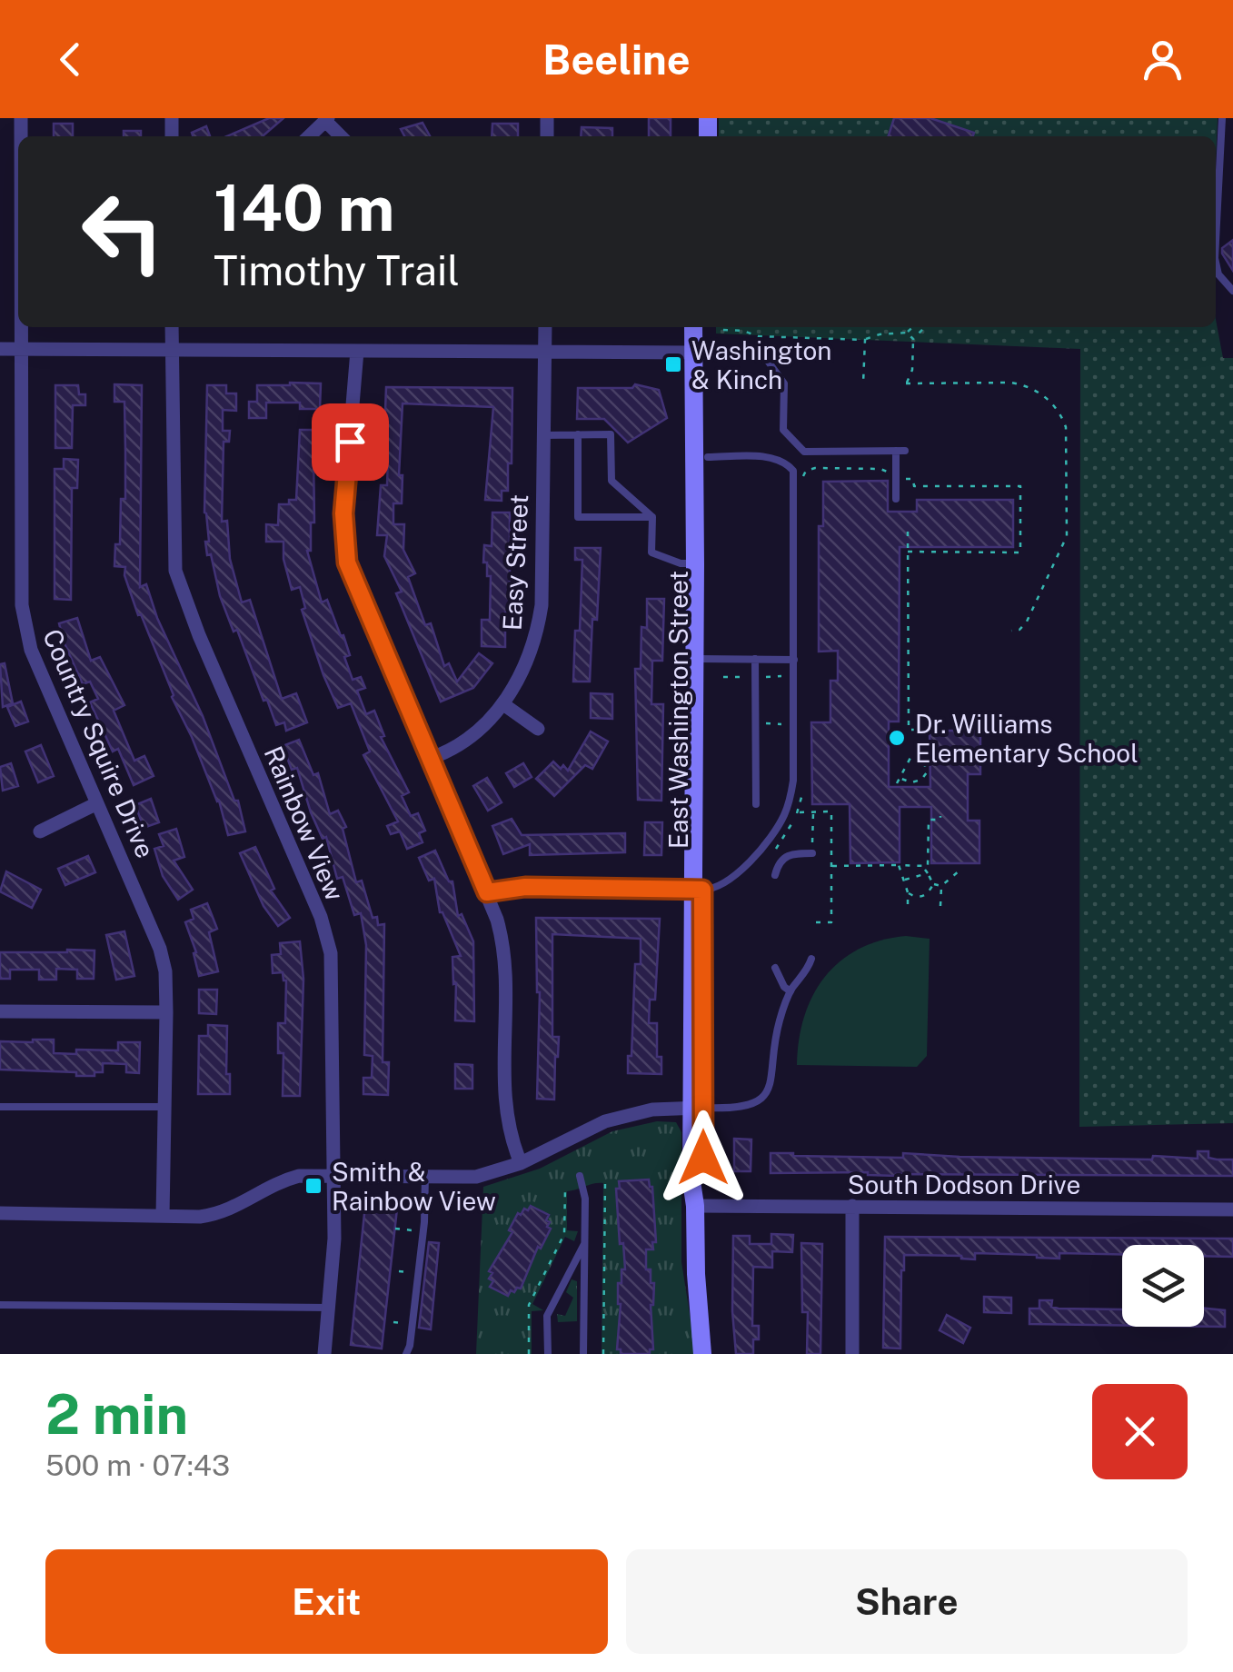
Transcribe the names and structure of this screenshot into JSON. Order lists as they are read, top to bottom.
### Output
{
  "streets": {
    "main road": ["East Washington Street"],
    "street": [
      "Easy Street",
      "Country Squire Drive",
      "Rainbow View",
      "South Dodson Drive"
    ]
  },
  "crossings": [
    ["East Washington Street", "South Dodson Drive"]
  ],
  "places": {
    "transit": ["Washington & Kinch", "Smith & Rainbow View"],
    "other": ["Dr. Williams Elementary School"]
  },
  "page": {
    "header": "Beeline",
    "turn": ["140 m", "Timothy Trail"],
    "heading": ["2 min", "500 m · 07:43"],
    "buttons": ["Exit", "Share"]
  }
}
